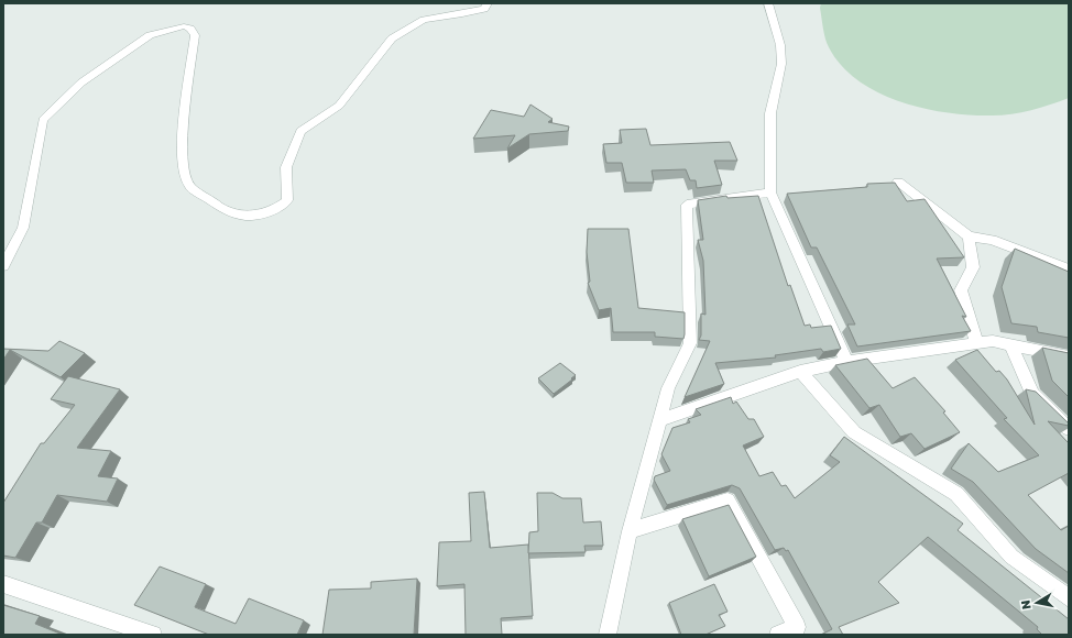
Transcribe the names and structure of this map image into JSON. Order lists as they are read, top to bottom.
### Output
{
  "north": "left"
}
